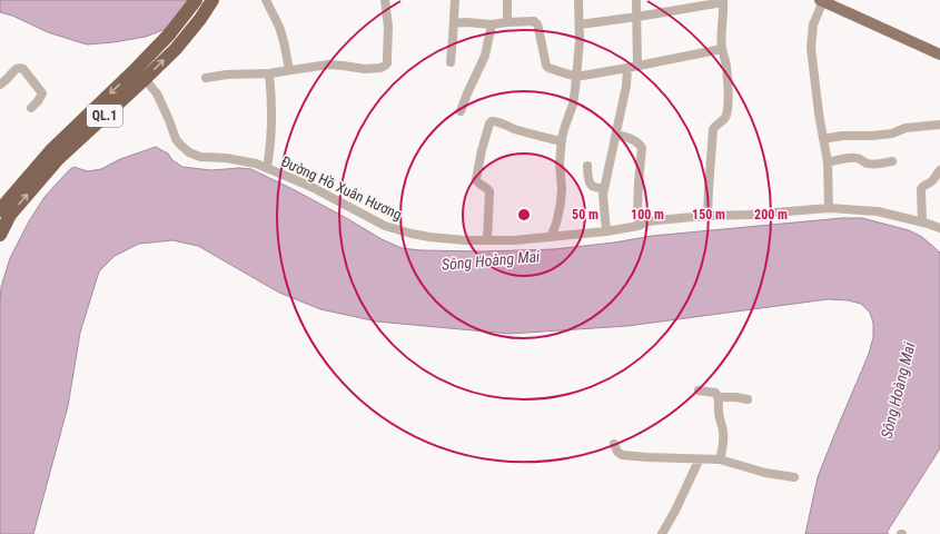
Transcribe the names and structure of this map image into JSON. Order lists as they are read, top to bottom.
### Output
{
  "streets": {
    "highway": ["QL.1"],
    "street": ["Đường Hồ Xuân Hương"]
  },
  "crossings": [
    ["QL.1", "Đường Hồ Xuân Hương"]
  ],
  "water": ["Sông Hoàng Mai"],
  "rings": [
    "50 m",
    "100 m",
    "150 m",
    "200 m"
  ]
}
